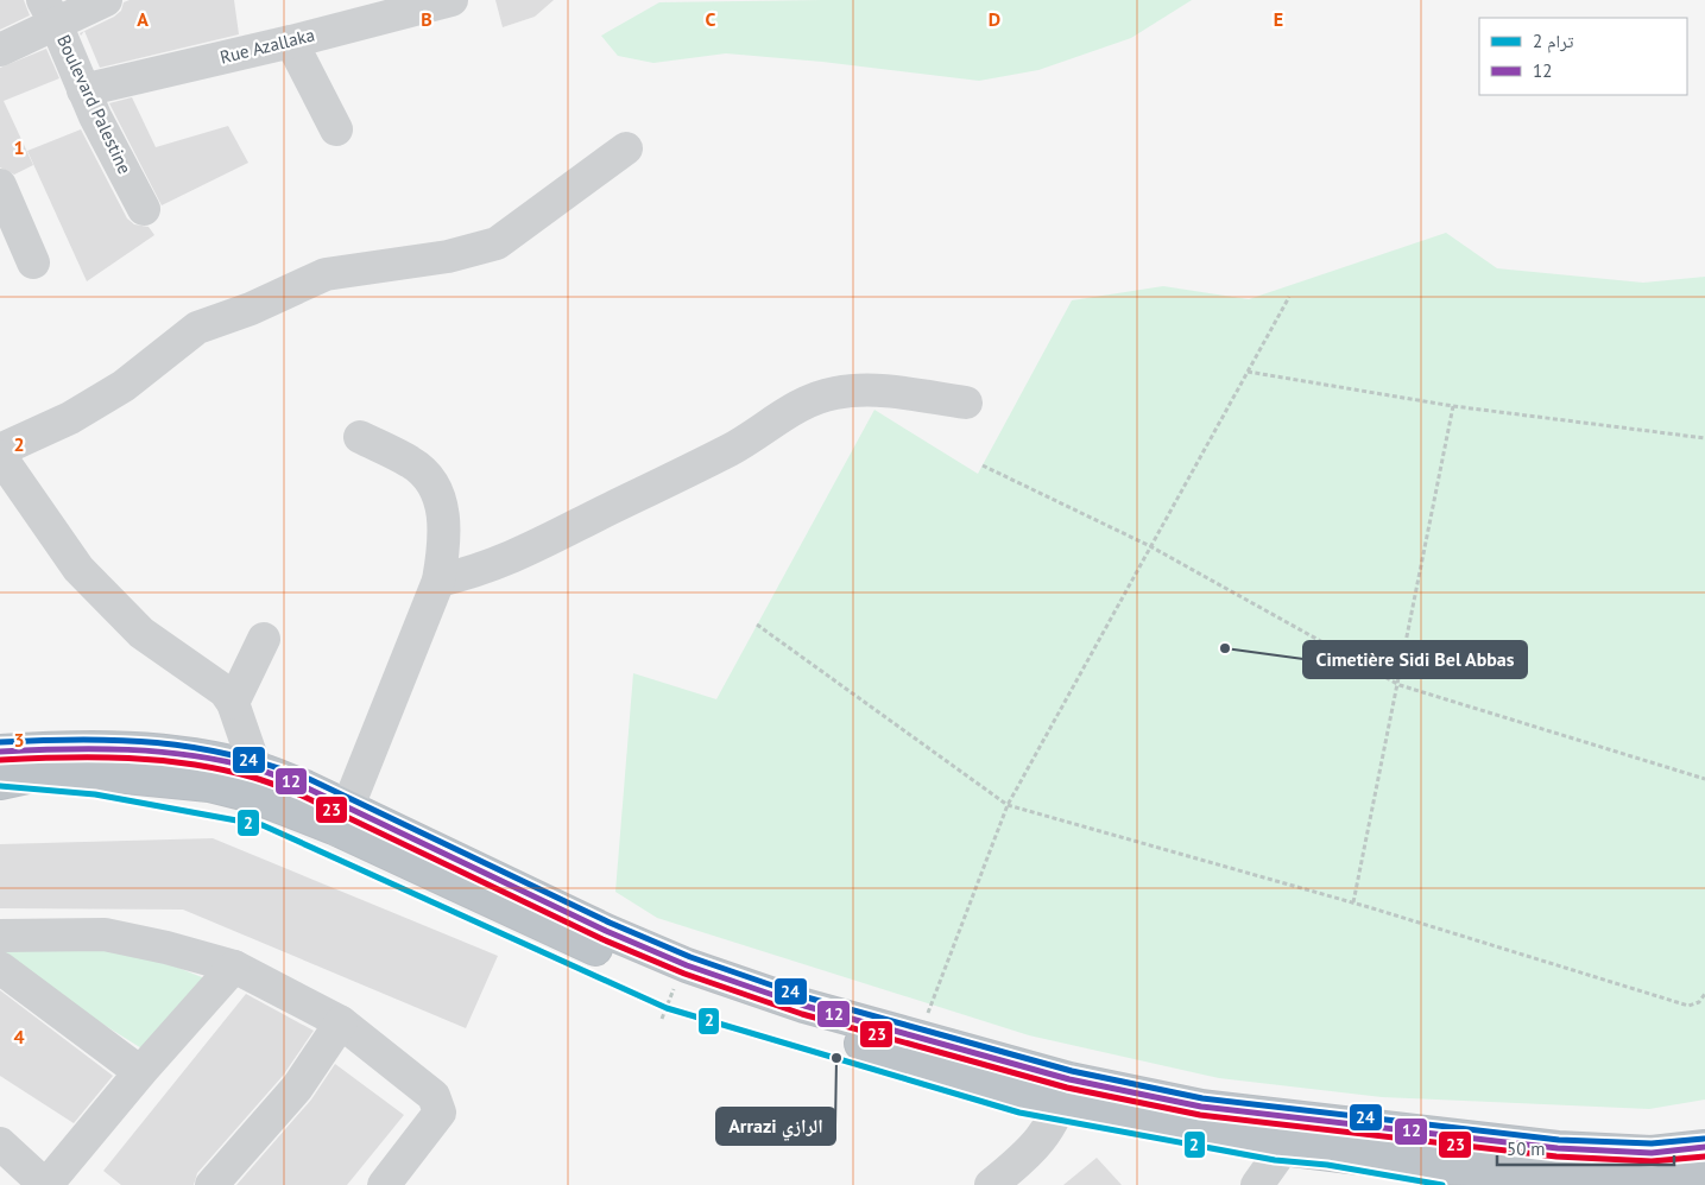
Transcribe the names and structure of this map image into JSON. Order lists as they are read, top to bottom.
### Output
{
  "streets": {
    "street": ["Rue Azallaka", "Boulevard Palestine"]
  },
  "crossings": [
    ["Rue Azallaka", "Boulevard Palestine"]
  ],
  "places": ["Cimetière Sidi Bel Abbas", "Arrazi الرازي"],
  "lines": [
    "transit line 24",
    "transit line 12",
    "transit line 23",
    "tram line 2"
  ],
  "legend": ["ترام 2", "12"],
  "scale_bar": "50 m",
  "grid": {
    "columns": [
      "A",
      "B",
      "C",
      "D",
      "E"
    ],
    "rows": [
      "1",
      "2",
      "3",
      "4"
    ]
  }
}
